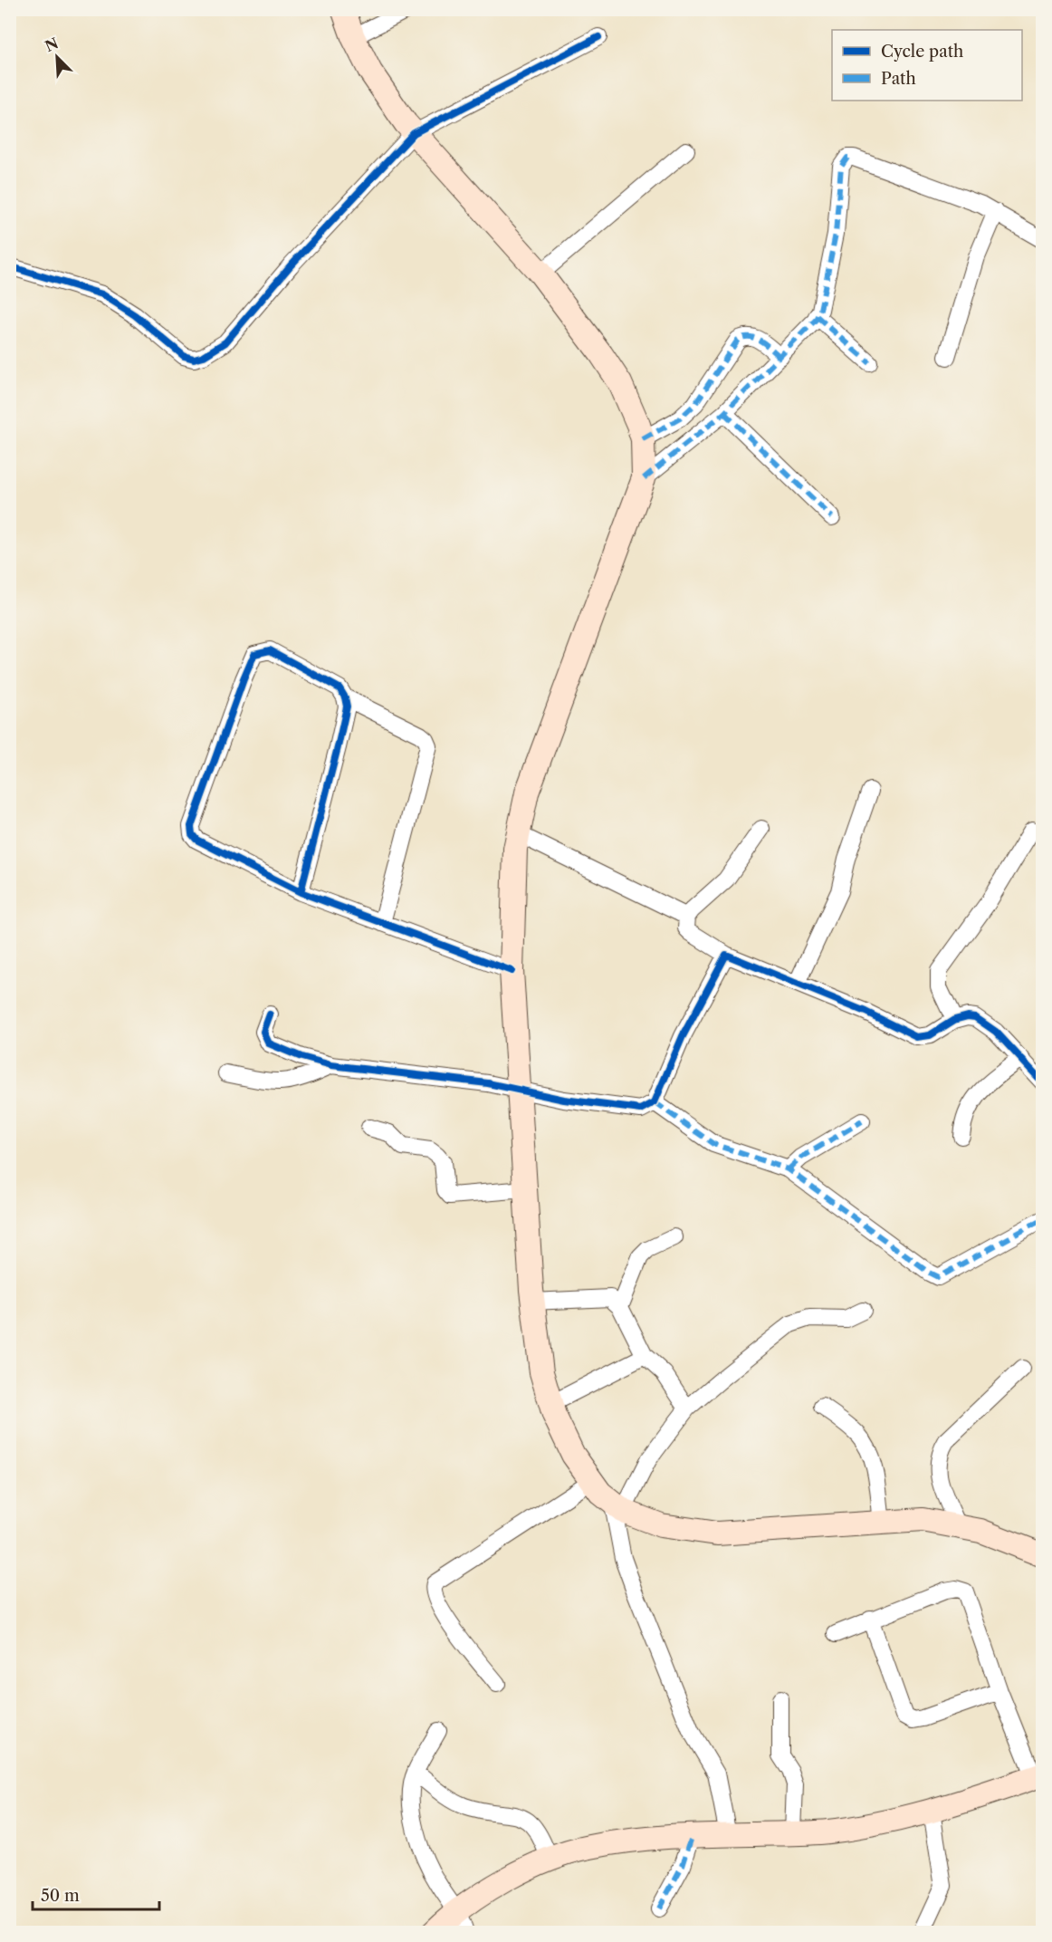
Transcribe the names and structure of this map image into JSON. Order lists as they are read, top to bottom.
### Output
{
  "legend": ["Cycle path", "Path"],
  "scale_bar": "50 m",
  "north": "top left"
}
